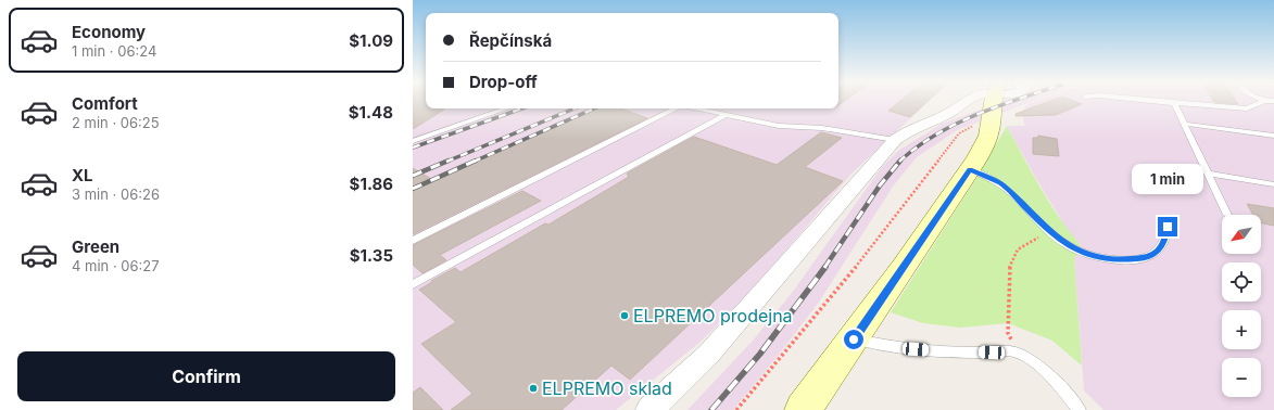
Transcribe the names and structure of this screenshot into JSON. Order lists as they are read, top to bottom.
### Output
{
  "places": ["ELPREMO prodejna", "ELPREMO sklad"],
  "north": "bottom left",
  "page": {
    "list": [
      {
        "name": "Economy",
        "note": "1 min · 06:24",
        "value": "$1.09"
      },
      {
        "name": "Comfort",
        "note": "2 min · 06:25",
        "value": "$1.48"
      },
      {
        "name": "XL",
        "note": "3 min · 06:26",
        "value": "$1.86"
      },
      {
        "name": "Green",
        "note": "4 min · 06:27",
        "value": "$1.35"
      }
    ],
    "banner": ["Řepčínská", "Drop-off"],
    "bubble": "1 min",
    "map_buttons": ["+", "−"],
    "buttons": "Confirm"
  }
}
